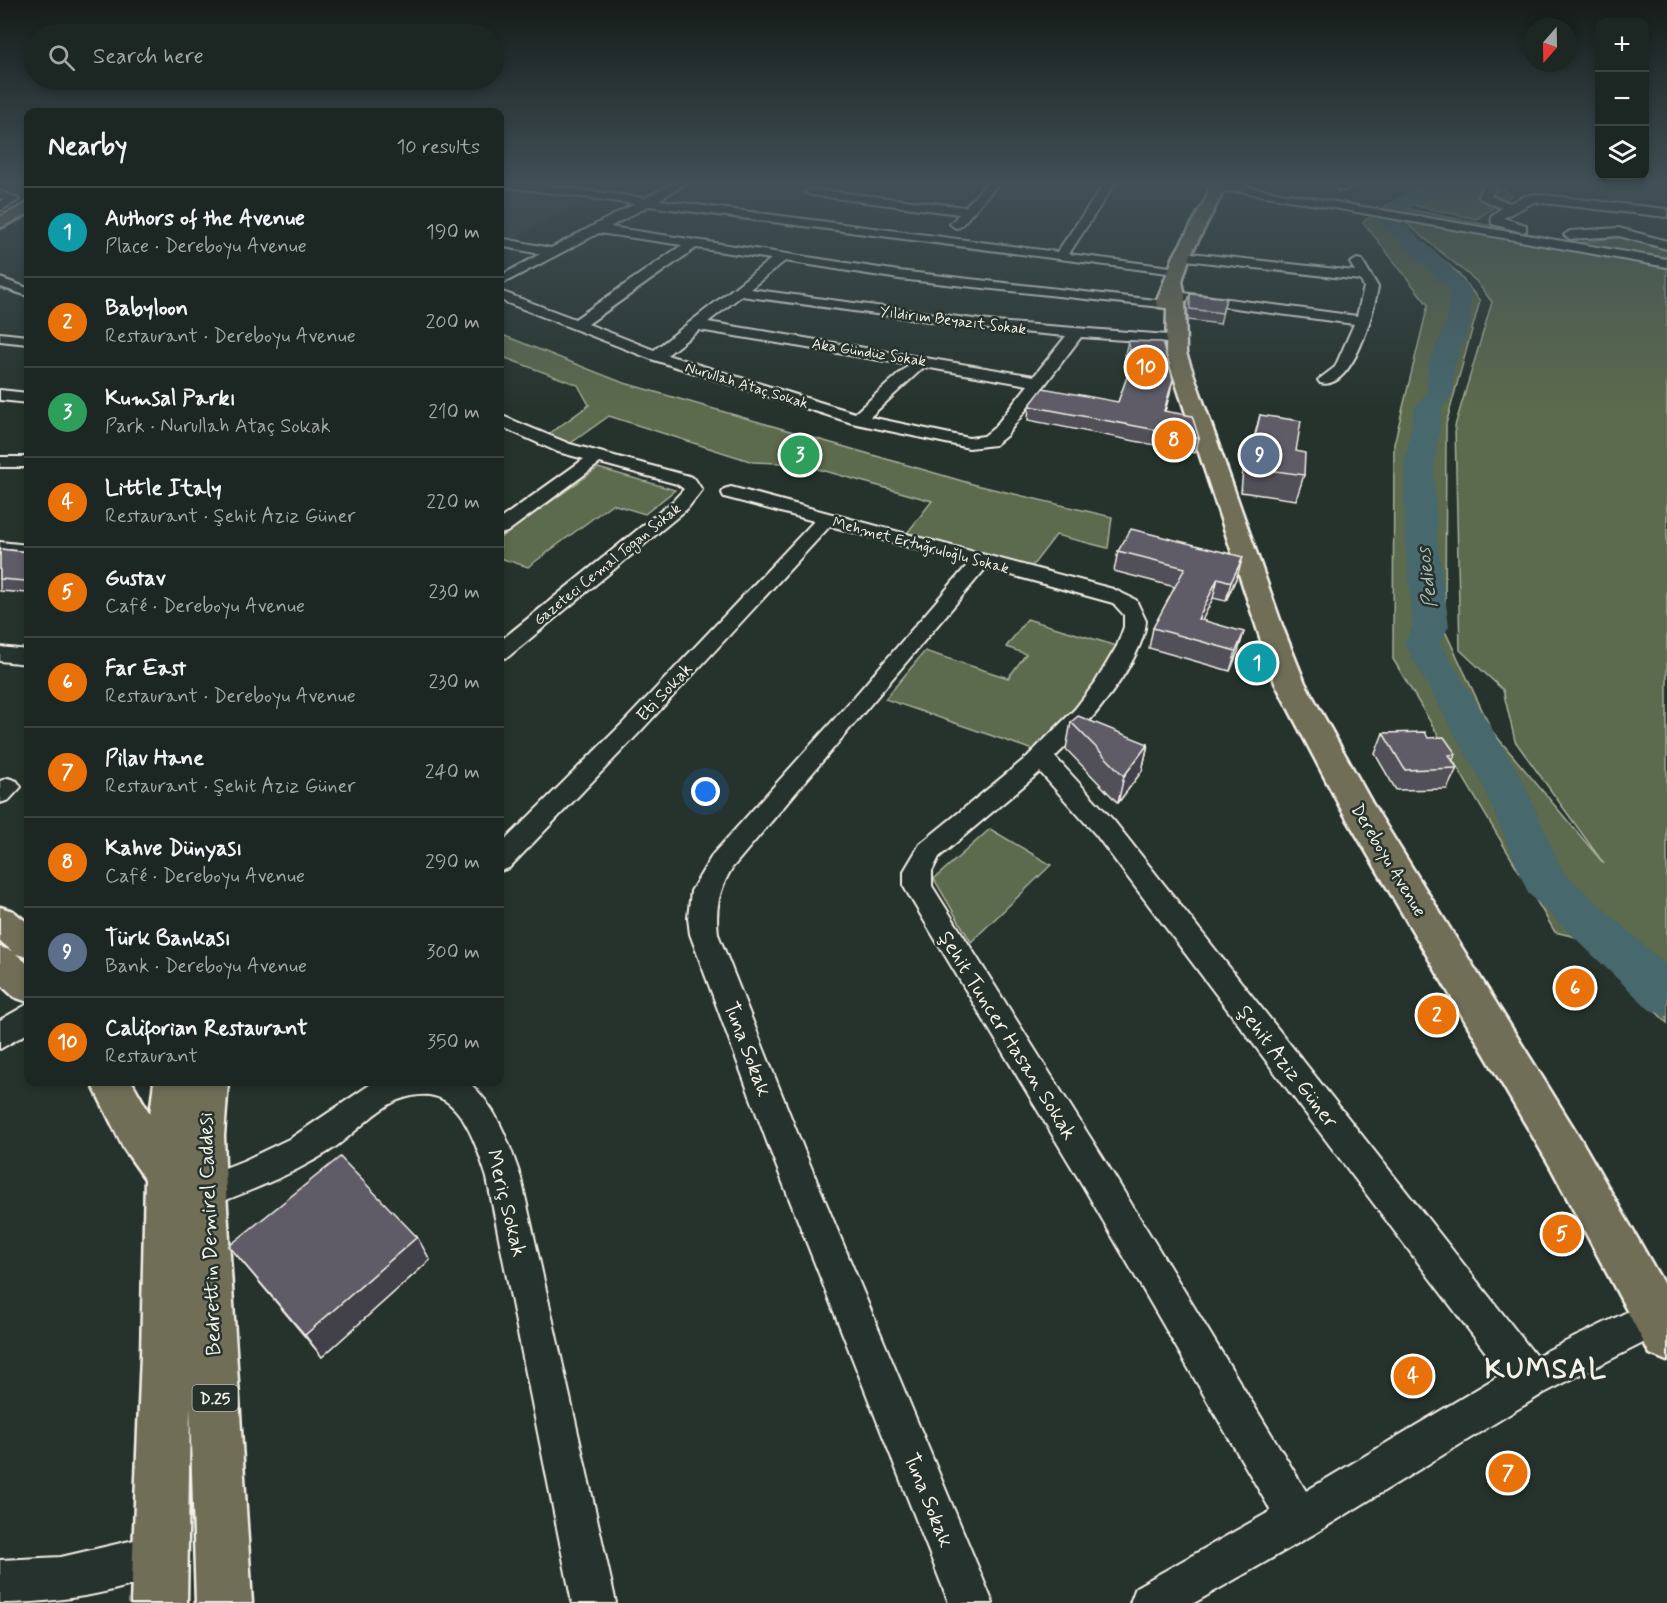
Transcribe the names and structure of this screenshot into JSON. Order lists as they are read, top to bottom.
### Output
{
  "streets": {
    "main road": ["Dereboyu Avenue", "Bedrettin Demirel Caddesi", "D.25"],
    "street": [
      "Yıldirım Beyazıt Sokak",
      "Aka Gündüz Sokak",
      "Nurullah Ataç Sokak",
      "Mehmet Ertuğruloğlu Sokak",
      "Gazeteci Cemal Togan Sokak",
      "Eti Sokak",
      "Şehit Tuncer Hasan Sokak",
      "Tuna Sokak",
      "Şehit Aziz Güner",
      "Meriç Sokak"
    ]
  },
  "crossings": [
    ["Yıldirım Beyazıt Sokak", "Dereboyu Avenue"],
    ["Aka Gündüz Sokak", "Nurullah Ataç Sokak"],
    ["Mehmet Ertuğruloğlu Sokak", "Eti Sokak"],
    ["Mehmet Ertuğruloğlu Sokak", "Şehit Tuncer Hasan Sokak"],
    ["Mehmet Ertuğruloğlu Sokak", "Tuna Sokak"],
    ["Şehit Tuncer Hasan Sokak", "Şehit Aziz Güner"],
    ["Meriç Sokak", "Bedrettin Demirel Caddesi"]
  ],
  "districts": ["KUMSAL"],
  "water": ["Pedieos"],
  "north": "bottom",
  "page": {
    "map_buttons": ["+", "−"],
    "search": "Search here",
    "heading": ["Nearby", "10 results"],
    "list": [
      {
        "mark": "1",
        "name": "Authors of the Avenue",
        "note": "Place · Dereboyu Avenue",
        "value": "190 m"
      },
      {
        "mark": "2",
        "name": "Babyloon",
        "note": "Restaurant · Dereboyu Avenue",
        "value": "200 m"
      },
      {
        "mark": "3",
        "name": "Kumsal Parkı",
        "note": "Park · Nurullah Ataç Sokak",
        "value": "210 m"
      },
      {
        "mark": "4",
        "name": "Little Italy",
        "note": "Restaurant · Şehit Aziz Güner",
        "value": "220 m"
      },
      {
        "mark": "5",
        "name": "Gustav",
        "note": "Café · Dereboyu Avenue",
        "value": "230 m"
      },
      {
        "mark": "6",
        "name": "Far East",
        "note": "Restaurant · Dereboyu Avenue",
        "value": "230 m"
      },
      {
        "mark": "7",
        "name": "Pilav Hane",
        "note": "Restaurant · Şehit Aziz Güner",
        "value": "240 m"
      },
      {
        "mark": "8",
        "name": "Kahve Dünyası",
        "note": "Café · Dereboyu Avenue",
        "value": "290 m"
      },
      {
        "mark": "9",
        "name": "Türk Bankası",
        "note": "Bank · Dereboyu Avenue",
        "value": "300 m"
      },
      {
        "mark": "10",
        "name": "Califorian Restaurant",
        "note": "Restaurant",
        "value": "350 m"
      }
    ],
    "pins": [
      "10",
      "8",
      "3",
      "9",
      "1",
      "6",
      "2",
      "5",
      "4",
      "7"
    ]
  }
}
